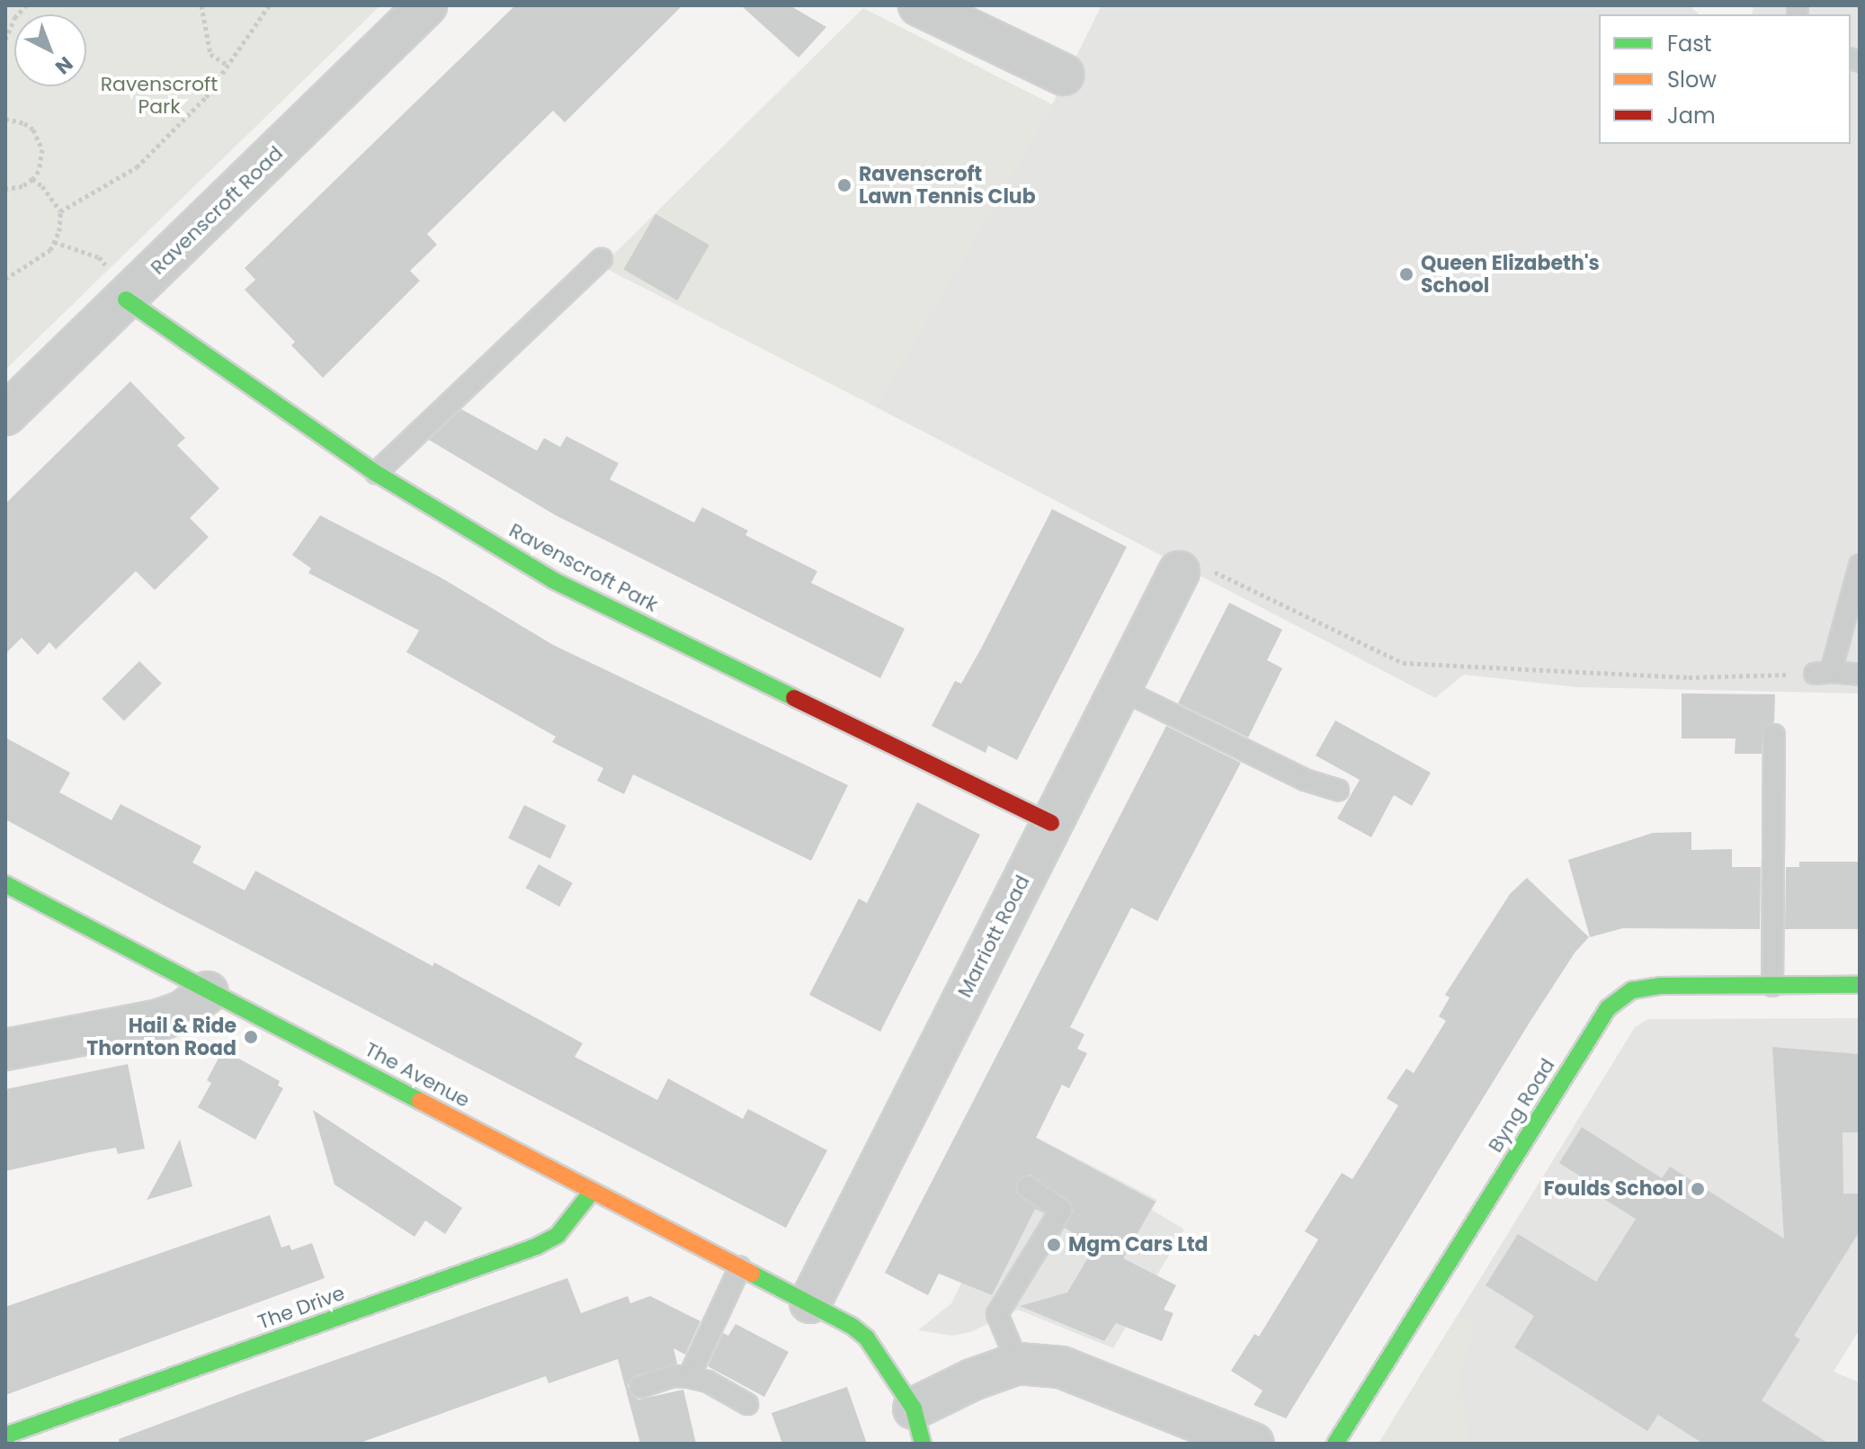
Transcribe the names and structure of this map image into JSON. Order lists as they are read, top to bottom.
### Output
{
  "streets": {
    "street": [
      "Ravenscroft Road",
      "Ravenscroft Park",
      "Marriott Road",
      "The Avenue",
      "Byng Road",
      "The Drive"
    ]
  },
  "crossings": [
    ["Ravenscroft Road", "Ravenscroft Park"],
    ["Ravenscroft Park", "Marriott Road"],
    ["Marriott Road", "The Avenue"],
    ["The Avenue", "The Drive"]
  ],
  "parks": ["Ravenscroft Park"],
  "places": [
    "Ravenscroft Lawn Tennis Club",
    "Queen Elizabeth's School",
    "Hail & Ride Thornton Road",
    "Foulds School",
    "Mgm Cars Ltd"
  ],
  "legend": ["Fast", "Slow", "Jam"],
  "north": "bottom right"
}
